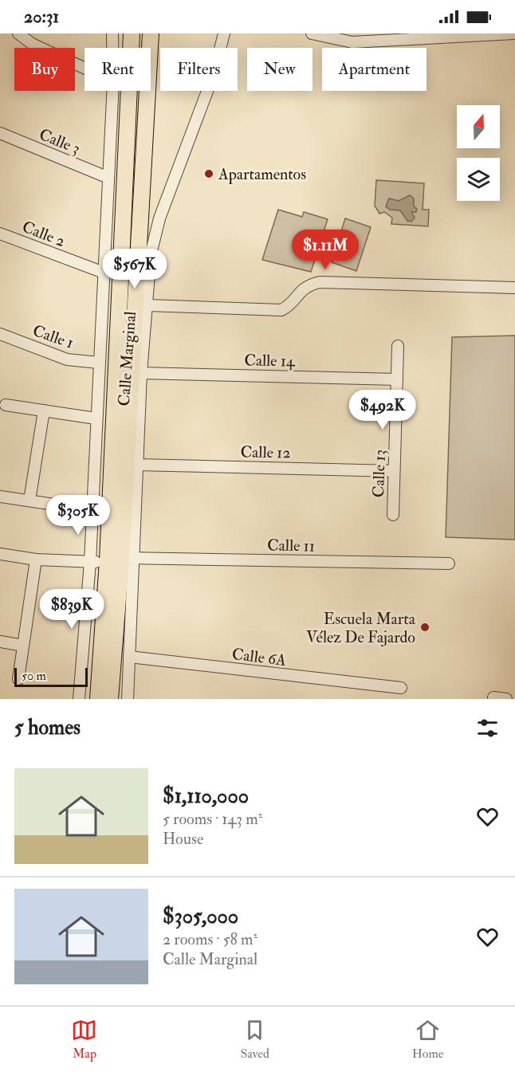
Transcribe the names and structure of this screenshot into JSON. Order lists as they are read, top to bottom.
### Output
{
  "streets": {
    "street": [
      "Calle 3",
      "Calle 2",
      "Calle 1",
      "Calle Marginal",
      "Calle 14",
      "Calle 12",
      "Calle 13",
      "Calle 11",
      "Calle 6A"
    ]
  },
  "crossings": [
    ["Calle 3", "Calle Marginal"],
    ["Calle 2", "Calle Marginal"],
    ["Calle 1", "Calle Marginal"],
    ["Calle Marginal", "Calle 14"],
    ["Calle Marginal", "Calle 12"],
    ["Calle Marginal", "Calle 11"],
    ["Calle Marginal", "Calle 6A"],
    ["Calle 14", "Calle 13"],
    ["Calle 12", "Calle 13"]
  ],
  "places": ["Apartamentos", "Escuela Marta Vélez De Fajardo"],
  "scale_bar": "50 m",
  "north": "top",
  "page": {
    "status": "20:31",
    "chip": [
      "Buy",
      "Rent",
      "Filters",
      "New",
      "Apartment"
    ],
    "price": [
      "$1.11M",
      "$567K",
      "$492K",
      "$305K",
      "$839K"
    ],
    "scale": "50 m",
    "heading": "5 homes",
    "list": [
      {
        "name": "$1,110,000",
        "note": "5 rooms · 143 m² · House"
      },
      {
        "name": "$305,000",
        "note": "2 rooms · 58 m² · Calle Marginal"
      }
    ],
    "tabs": ["Map", "Saved", "Home"]
  }
}
